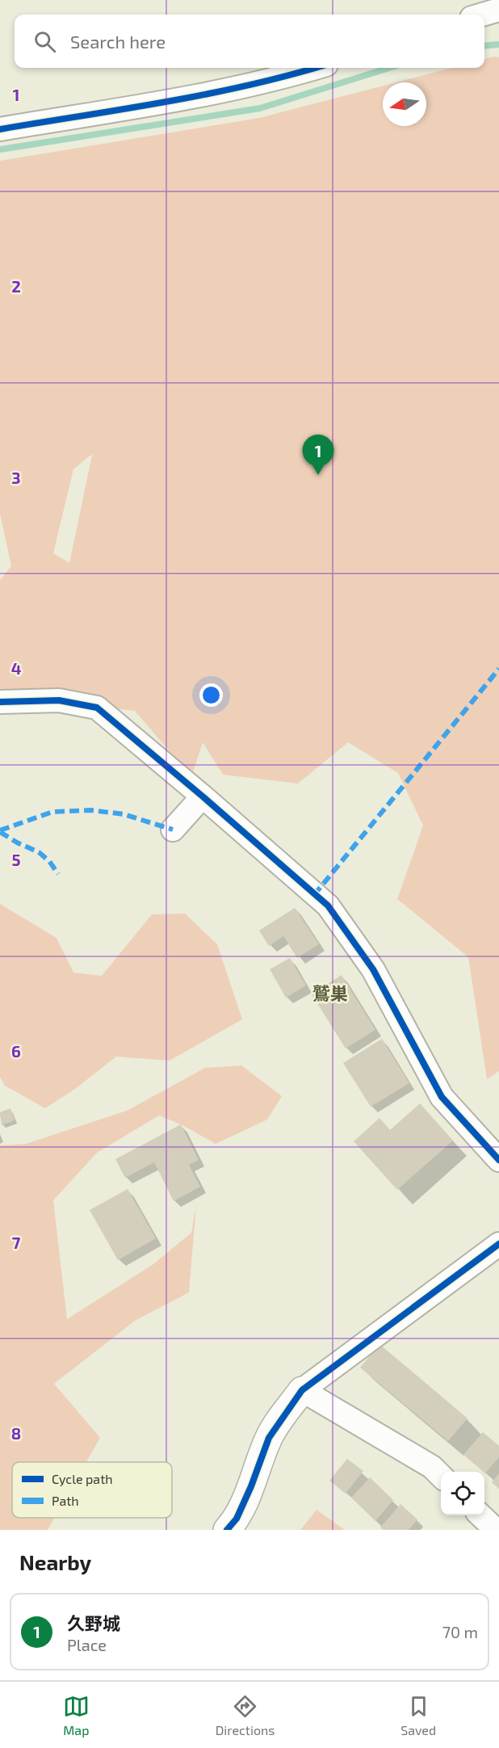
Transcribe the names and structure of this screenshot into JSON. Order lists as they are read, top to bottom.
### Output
{
  "districts": ["鷲巣"],
  "legend": ["Cycle path", "Path"],
  "north": "left",
  "page": {
    "search": "Search here",
    "pins": "1",
    "heading": "Nearby",
    "list": [
      {
        "mark": "1",
        "name": "久野城",
        "note": "Place",
        "value": "70 m"
      }
    ],
    "nav": ["Map", "Directions", "Saved"]
  },
  "grid": {
    "rows": [
      "1",
      "2",
      "3",
      "4",
      "5",
      "6",
      "7",
      "8"
    ]
  }
}
